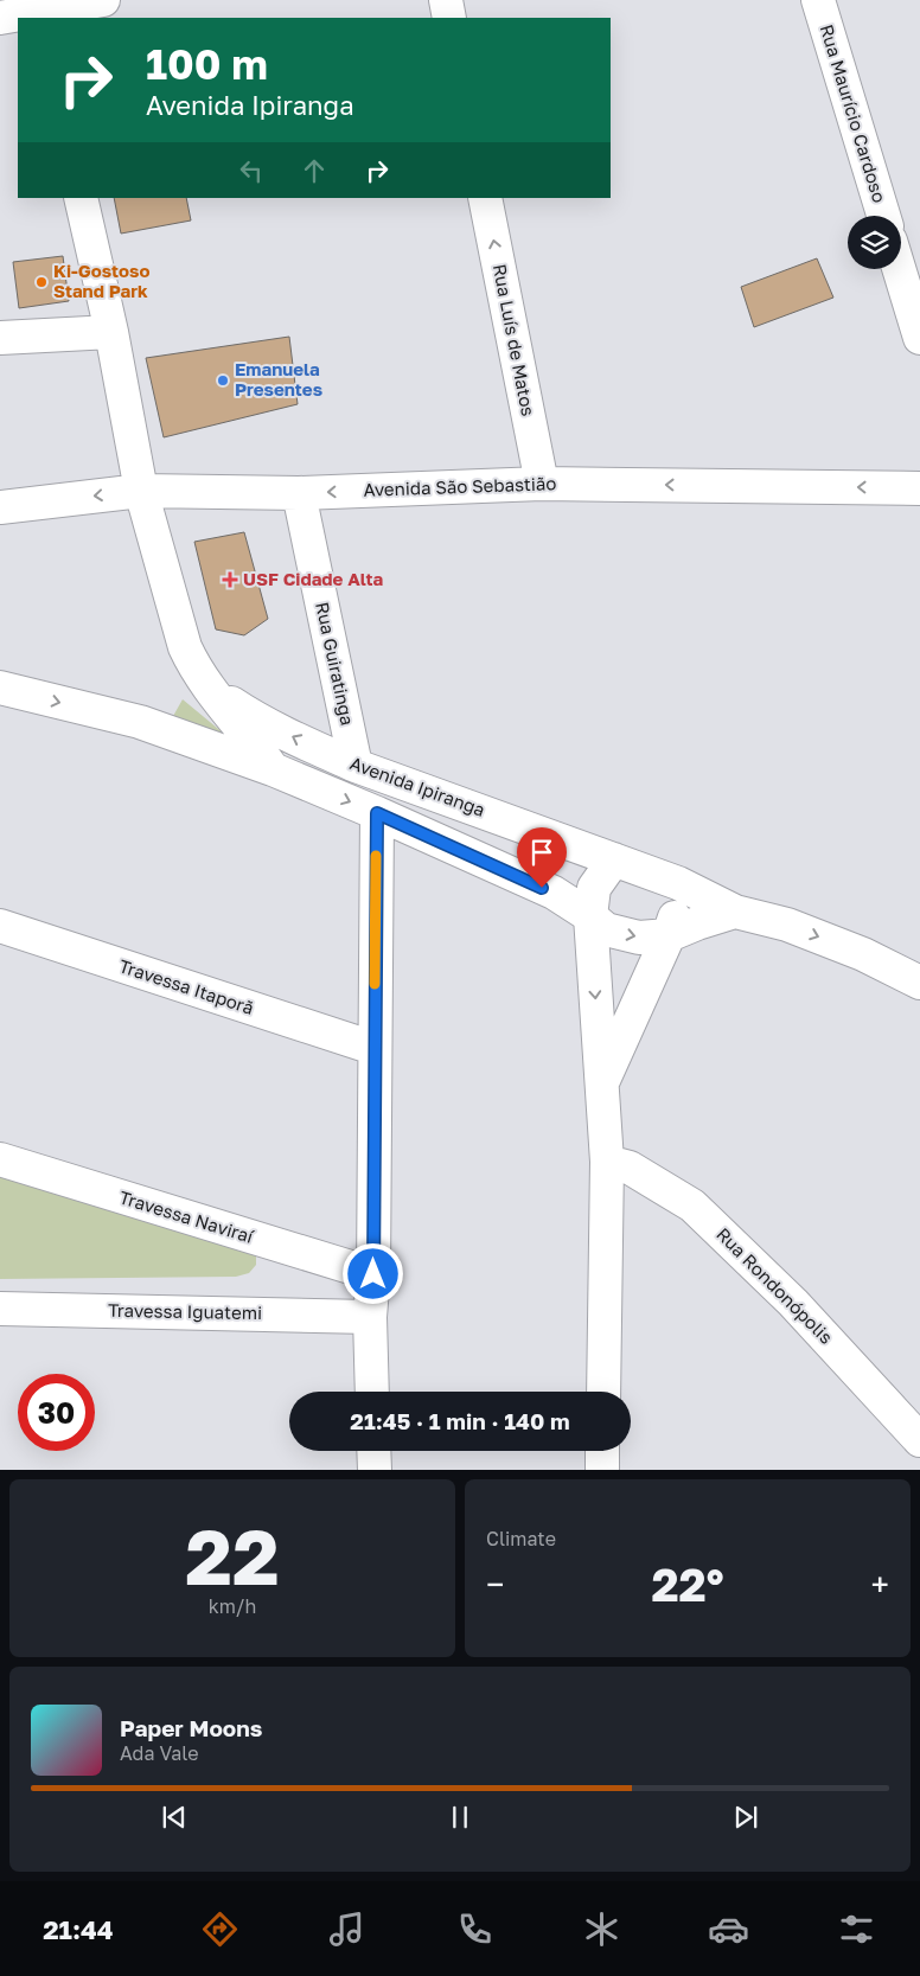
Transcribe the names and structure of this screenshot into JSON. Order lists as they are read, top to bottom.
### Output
{
  "streets": {
    "street": [
      "Rua Maurício Cardoso",
      "Rua Luís de Matos",
      "Avenida São Sebastião",
      "Rua Guiratinga",
      "Avenida Ipiranga",
      "Travessa Itaporã",
      "Travessa Naviraí",
      "Rua Rondonópolis",
      "Travessa Iguatemi"
    ]
  },
  "crossings": [
    ["Rua Luís de Matos", "Avenida São Sebastião"],
    ["Avenida São Sebastião", "Rua Guiratinga"],
    ["Rua Guiratinga", "Avenida Ipiranga"]
  ],
  "one_way": ["Rua Luís de Matos", "Avenida São Sebastião"],
  "places": {
    "other": ["Ki-Gostoso Stand Park", "Emanuela Presentes"],
    "health": ["USF Cidade Alta"]
  },
  "page": {
    "turn": ["100 m", "Avenida Ipiranga"],
    "limit": "30",
    "trip": "21:45 · 1 min · 140 m",
    "tile": [
      ["22", "km/h"],
      "Climate"
    ],
    "heat": ["−", "22°", "+"],
    "song": ["Paper Moons", "Ada Vale"],
    "tabs": "21:44"
  }
}
